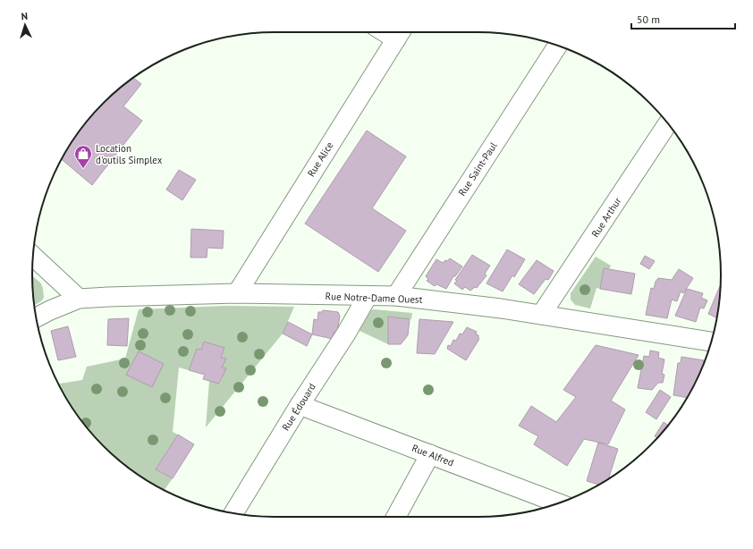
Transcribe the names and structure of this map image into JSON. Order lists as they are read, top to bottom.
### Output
{
  "streets": {
    "street": [
      "Rue Alice",
      "Rue Saint-Paul",
      "Rue Arthur",
      "Rue Notre-Dame Ouest",
      "Rue Édouard",
      "Rue Alfred"
    ]
  },
  "crossings": [
    ["Rue Alice", "Rue Notre-Dame Ouest"],
    ["Rue Saint-Paul", "Rue Notre-Dame Ouest"],
    ["Rue Arthur", "Rue Notre-Dame Ouest"],
    ["Rue Notre-Dame Ouest", "Rue Édouard"],
    ["Rue Édouard", "Rue Alfred"]
  ],
  "places": {
    "shop": ["Location d'outils Simplex"]
  },
  "scale_bar": "50 m",
  "north": "top"
}
